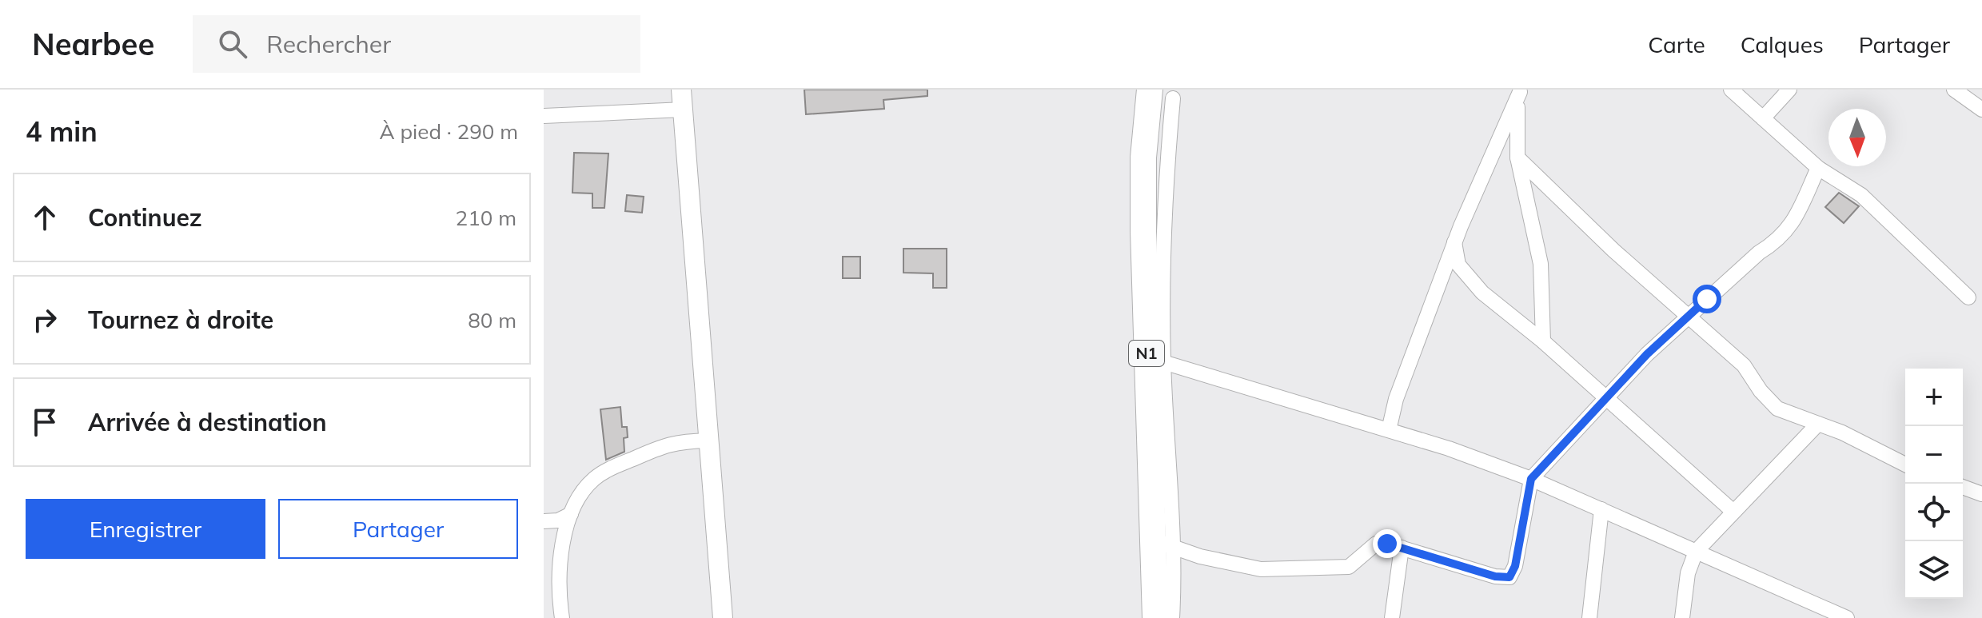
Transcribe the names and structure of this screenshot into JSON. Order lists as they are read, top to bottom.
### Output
{
  "streets": {
    "highway": ["N1"]
  },
  "north": "bottom",
  "page": {
    "header": "Nearbee",
    "search": "Rechercher",
    "nav": ["Carte", "Calques", "Partager"],
    "heading": ["4 min", "À pied · 290 m"],
    "list": [
      ["Continuez", "210 m"],
      ["Tournez à droite", "80 m"],
      "Arrivée à destination"
    ],
    "map_buttons": ["+", "−"],
    "buttons": ["Enregistrer", "Partager"]
  }
}
